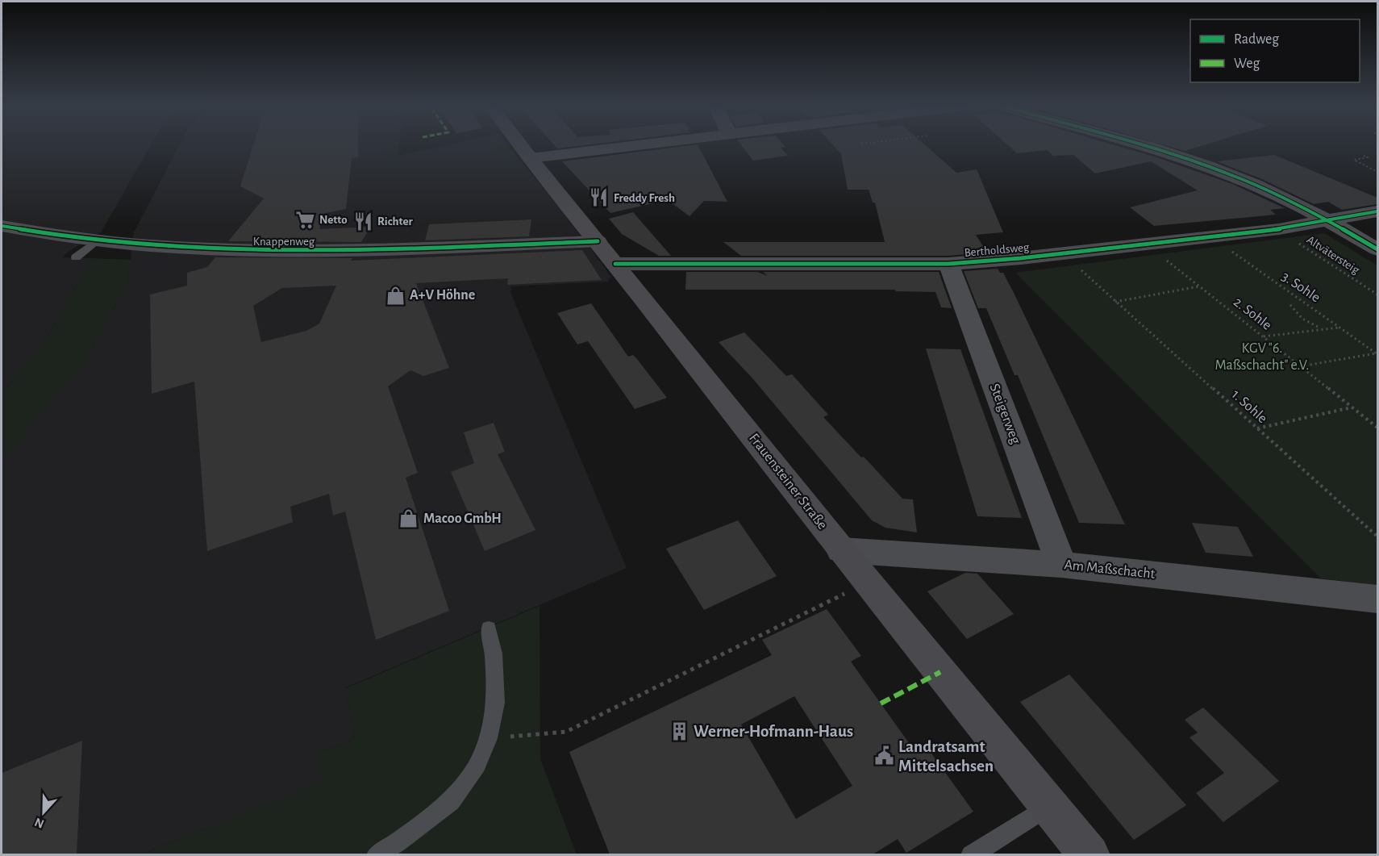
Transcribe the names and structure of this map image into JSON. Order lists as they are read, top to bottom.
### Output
{
  "streets": {
    "main road": ["Frauensteiner Straße"],
    "street": [
      "Knappenweg",
      "Bertholdsweg",
      "Steigerweg",
      "Am Maßschacht"
    ],
    "path": ["3. Sohle", "2. Sohle", "1. Sohle"],
    "cycle path": ["Altvätersteig"]
  },
  "crossings": [
    ["Knappenweg", "Frauensteiner Straße"],
    ["Bertholdsweg", "Altvätersteig"],
    ["Bertholdsweg", "3. Sohle"],
    ["Bertholdsweg", "1. Sohle"],
    ["Bertholdsweg", "Steigerweg"],
    ["Bertholdsweg", "Frauensteiner Straße"],
    ["Steigerweg", "Am Maßschacht"],
    ["Frauensteiner Straße", "Am Maßschacht"]
  ],
  "parks": ["KGV \"6. Maßschacht\" e.V."],
  "places": {
    "restaurant": ["Freddy Fresh", "Richter"],
    "supermarket": ["Netto"],
    "shop": ["A+V Höhne", "Macoo GmbH"],
    "building": ["Werner-Hofmann-Haus"],
    "public building": ["Landratsamt Mittelsachsen"]
  },
  "legend": ["Radweg", "Weg"],
  "north": "bottom"
}
